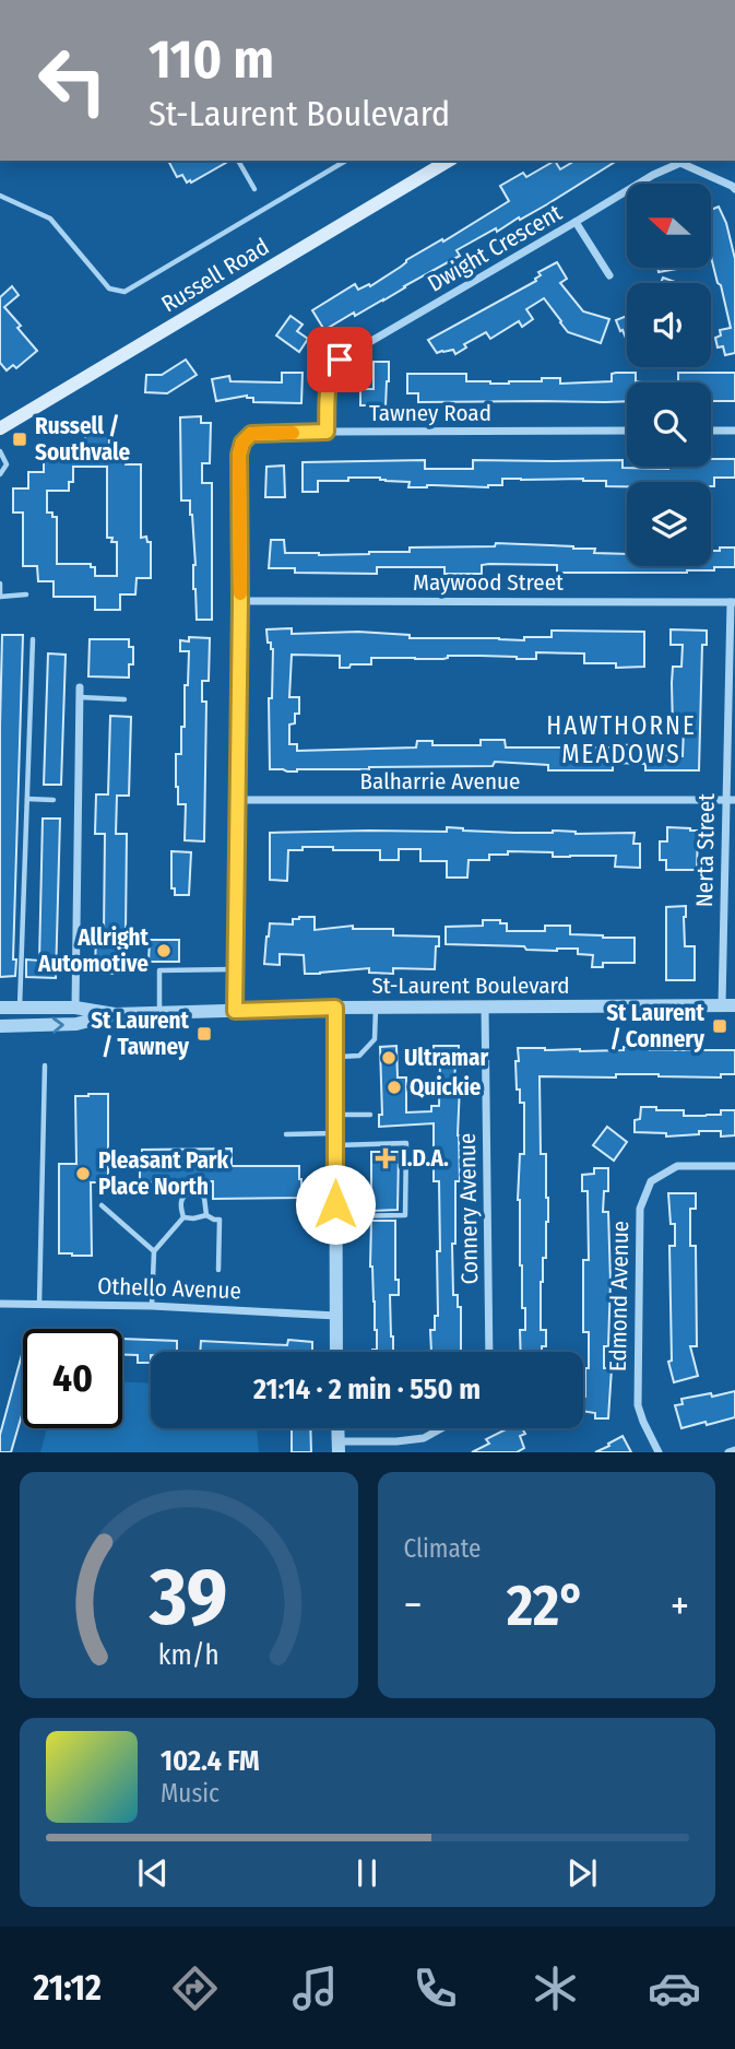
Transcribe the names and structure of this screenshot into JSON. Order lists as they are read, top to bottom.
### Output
{
  "streets": {
    "main road": ["Russell Road"],
    "street": [
      "Dwight Crescent",
      "Tawney Road",
      "Maywood Street",
      "Balharrie Avenue",
      "Nerta Street",
      "St-Laurent Boulevard",
      "Connery Avenue",
      "Othello Avenue",
      "Edmond Avenue"
    ]
  },
  "crossings": [
    ["Dwight Crescent", "Tawney Road"],
    ["Tawney Road", "Maywood Street"],
    ["Tawney Road", "Balharrie Avenue"],
    ["Tawney Road", "St-Laurent Boulevard"],
    ["Maywood Street", "Nerta Street"],
    ["Balharrie Avenue", "Nerta Street"],
    ["Nerta Street", "St-Laurent Boulevard"],
    ["St-Laurent Boulevard", "Connery Avenue"]
  ],
  "districts": ["HAWTHORNE MEADOWS"],
  "places": {
    "transit": ["Russell / Southvale", "St Laurent / Connery", "St Laurent / Tawney"],
    "other": [
      "Allright Automotive",
      "Ultramar",
      "Quickie",
      "Pleasant Park Place North"
    ],
    "health": ["I.D.A."]
  },
  "north": "left",
  "page": {
    "turn": ["110 m", "St-Laurent Boulevard"],
    "limit": "40",
    "trip": "21:14 · 2 min · 550 m",
    "tile": "Climate",
    "heat": ["−", "22°", "+"],
    "song": ["102.4 FM", "Music"],
    "tabs": "21:12",
    "gauge": ["39", "km/h"]
  }
}
